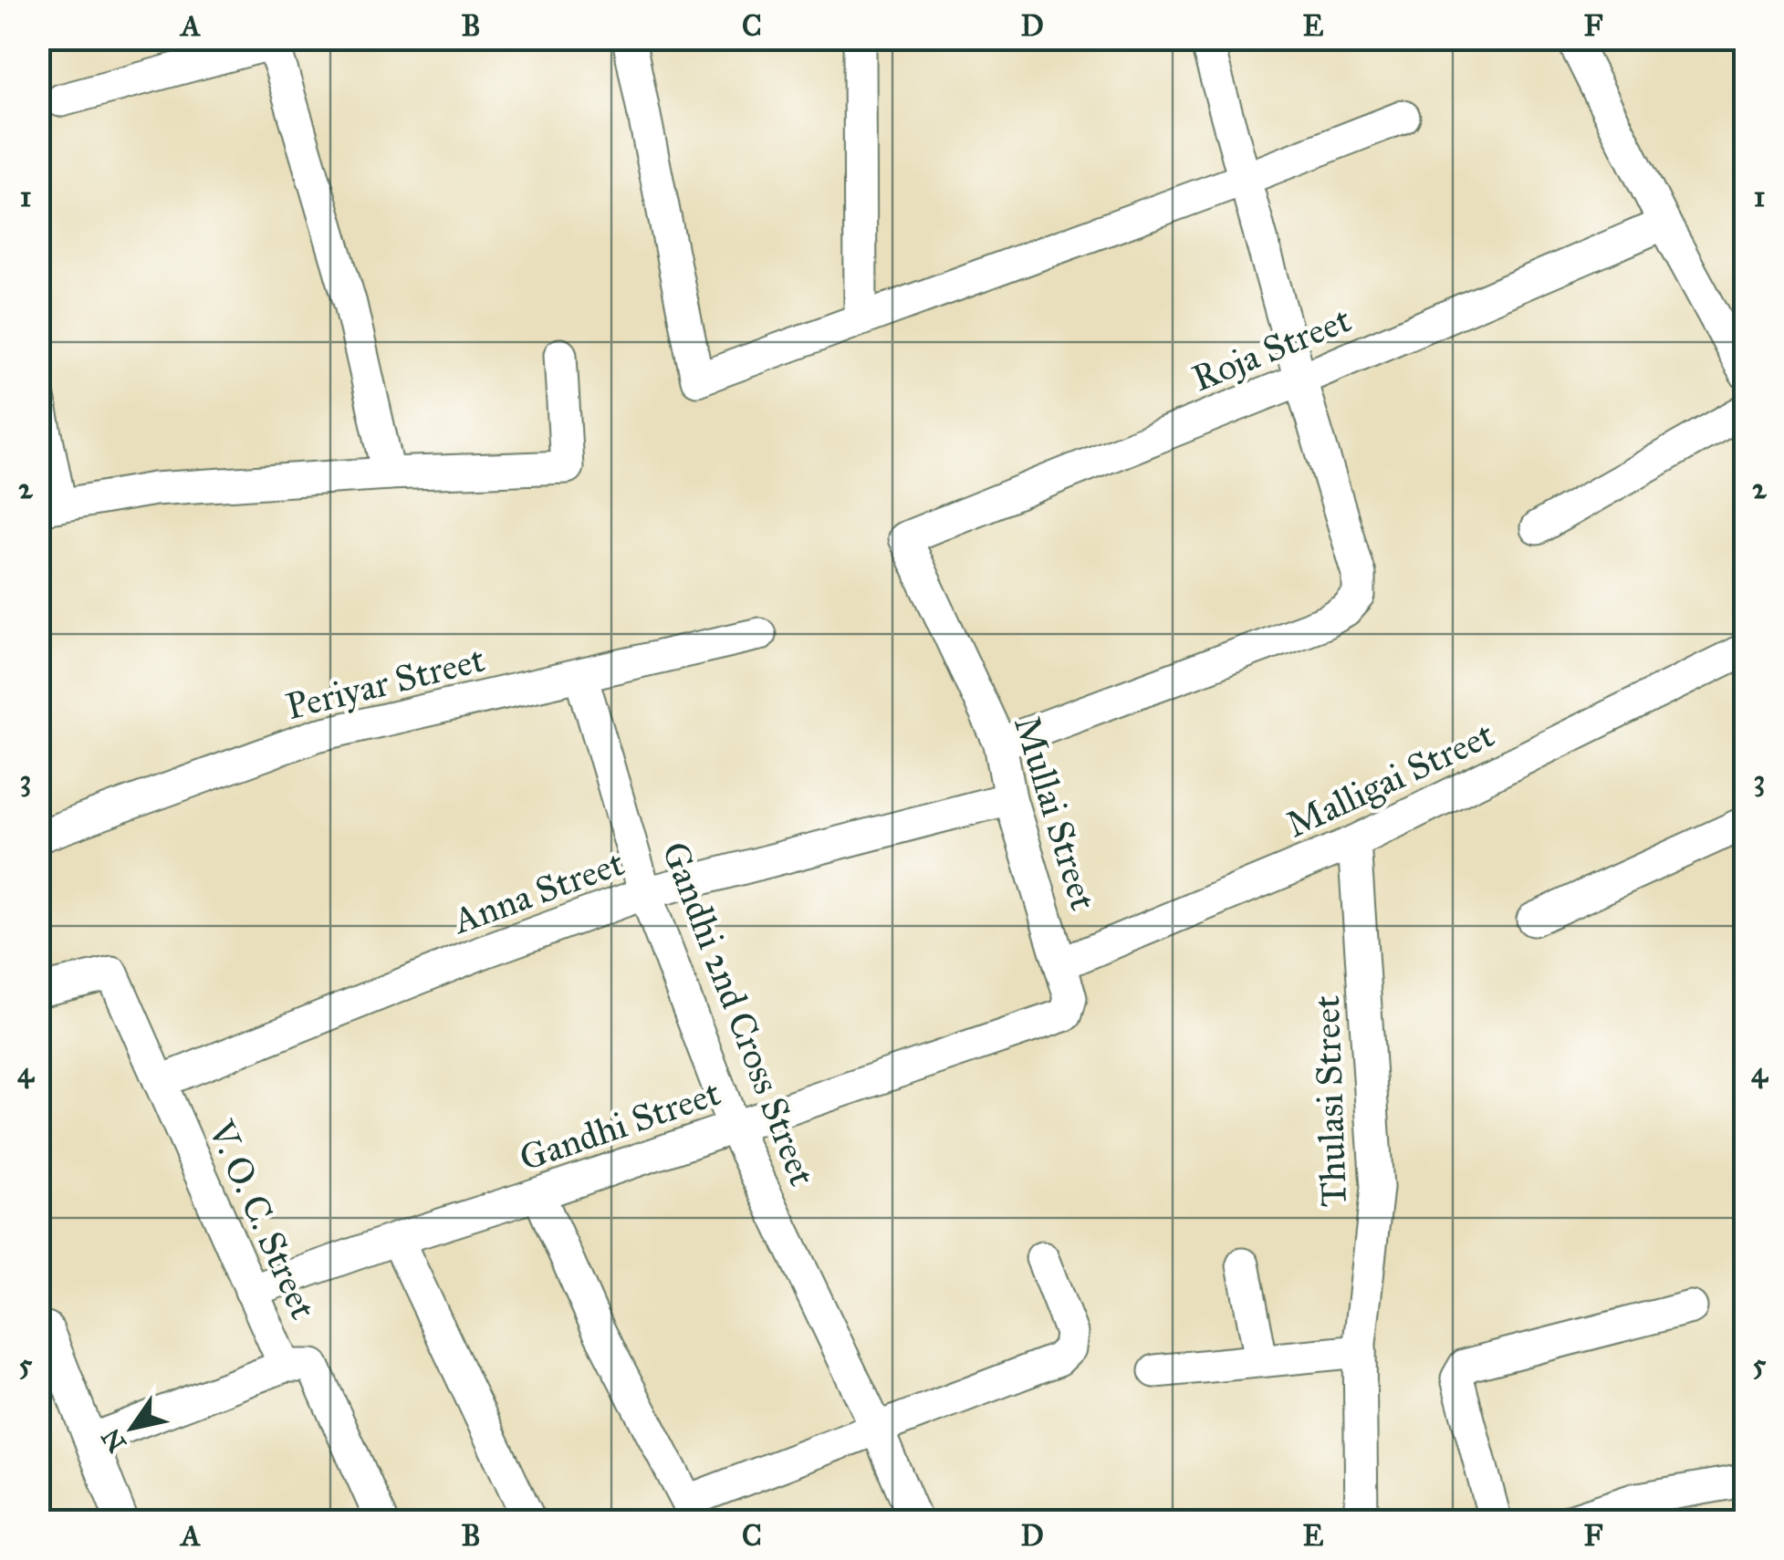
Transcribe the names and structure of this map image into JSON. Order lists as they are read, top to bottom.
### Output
{
  "streets": {
    "street": [
      "Roja Street",
      "Periyar Street",
      "Malligai Street",
      "Mullai Street",
      "Anna Street",
      "Gandhi 2nd Cross Street",
      "Thulasi Street",
      "Gandhi Street",
      "V. O. C. Street"
    ]
  },
  "crossings": [
    ["Roja Street", "Mullai Street"],
    ["Periyar Street", "Gandhi 2nd Cross Street"],
    ["Malligai Street", "Mullai Street"],
    ["Malligai Street", "Thulasi Street"],
    ["Mullai Street", "Anna Street"],
    ["Mullai Street", "Gandhi Street"],
    ["Anna Street", "Gandhi 2nd Cross Street"],
    ["Anna Street", "V. O. C. Street"],
    ["Gandhi 2nd Cross Street", "Gandhi Street"],
    ["Gandhi Street", "V. O. C. Street"]
  ],
  "north": "bottom left",
  "grid": {
    "columns": [
      "A",
      "B",
      "C",
      "D",
      "E",
      "F"
    ],
    "rows": [
      "1",
      "2",
      "3",
      "4",
      "5"
    ]
  }
}
